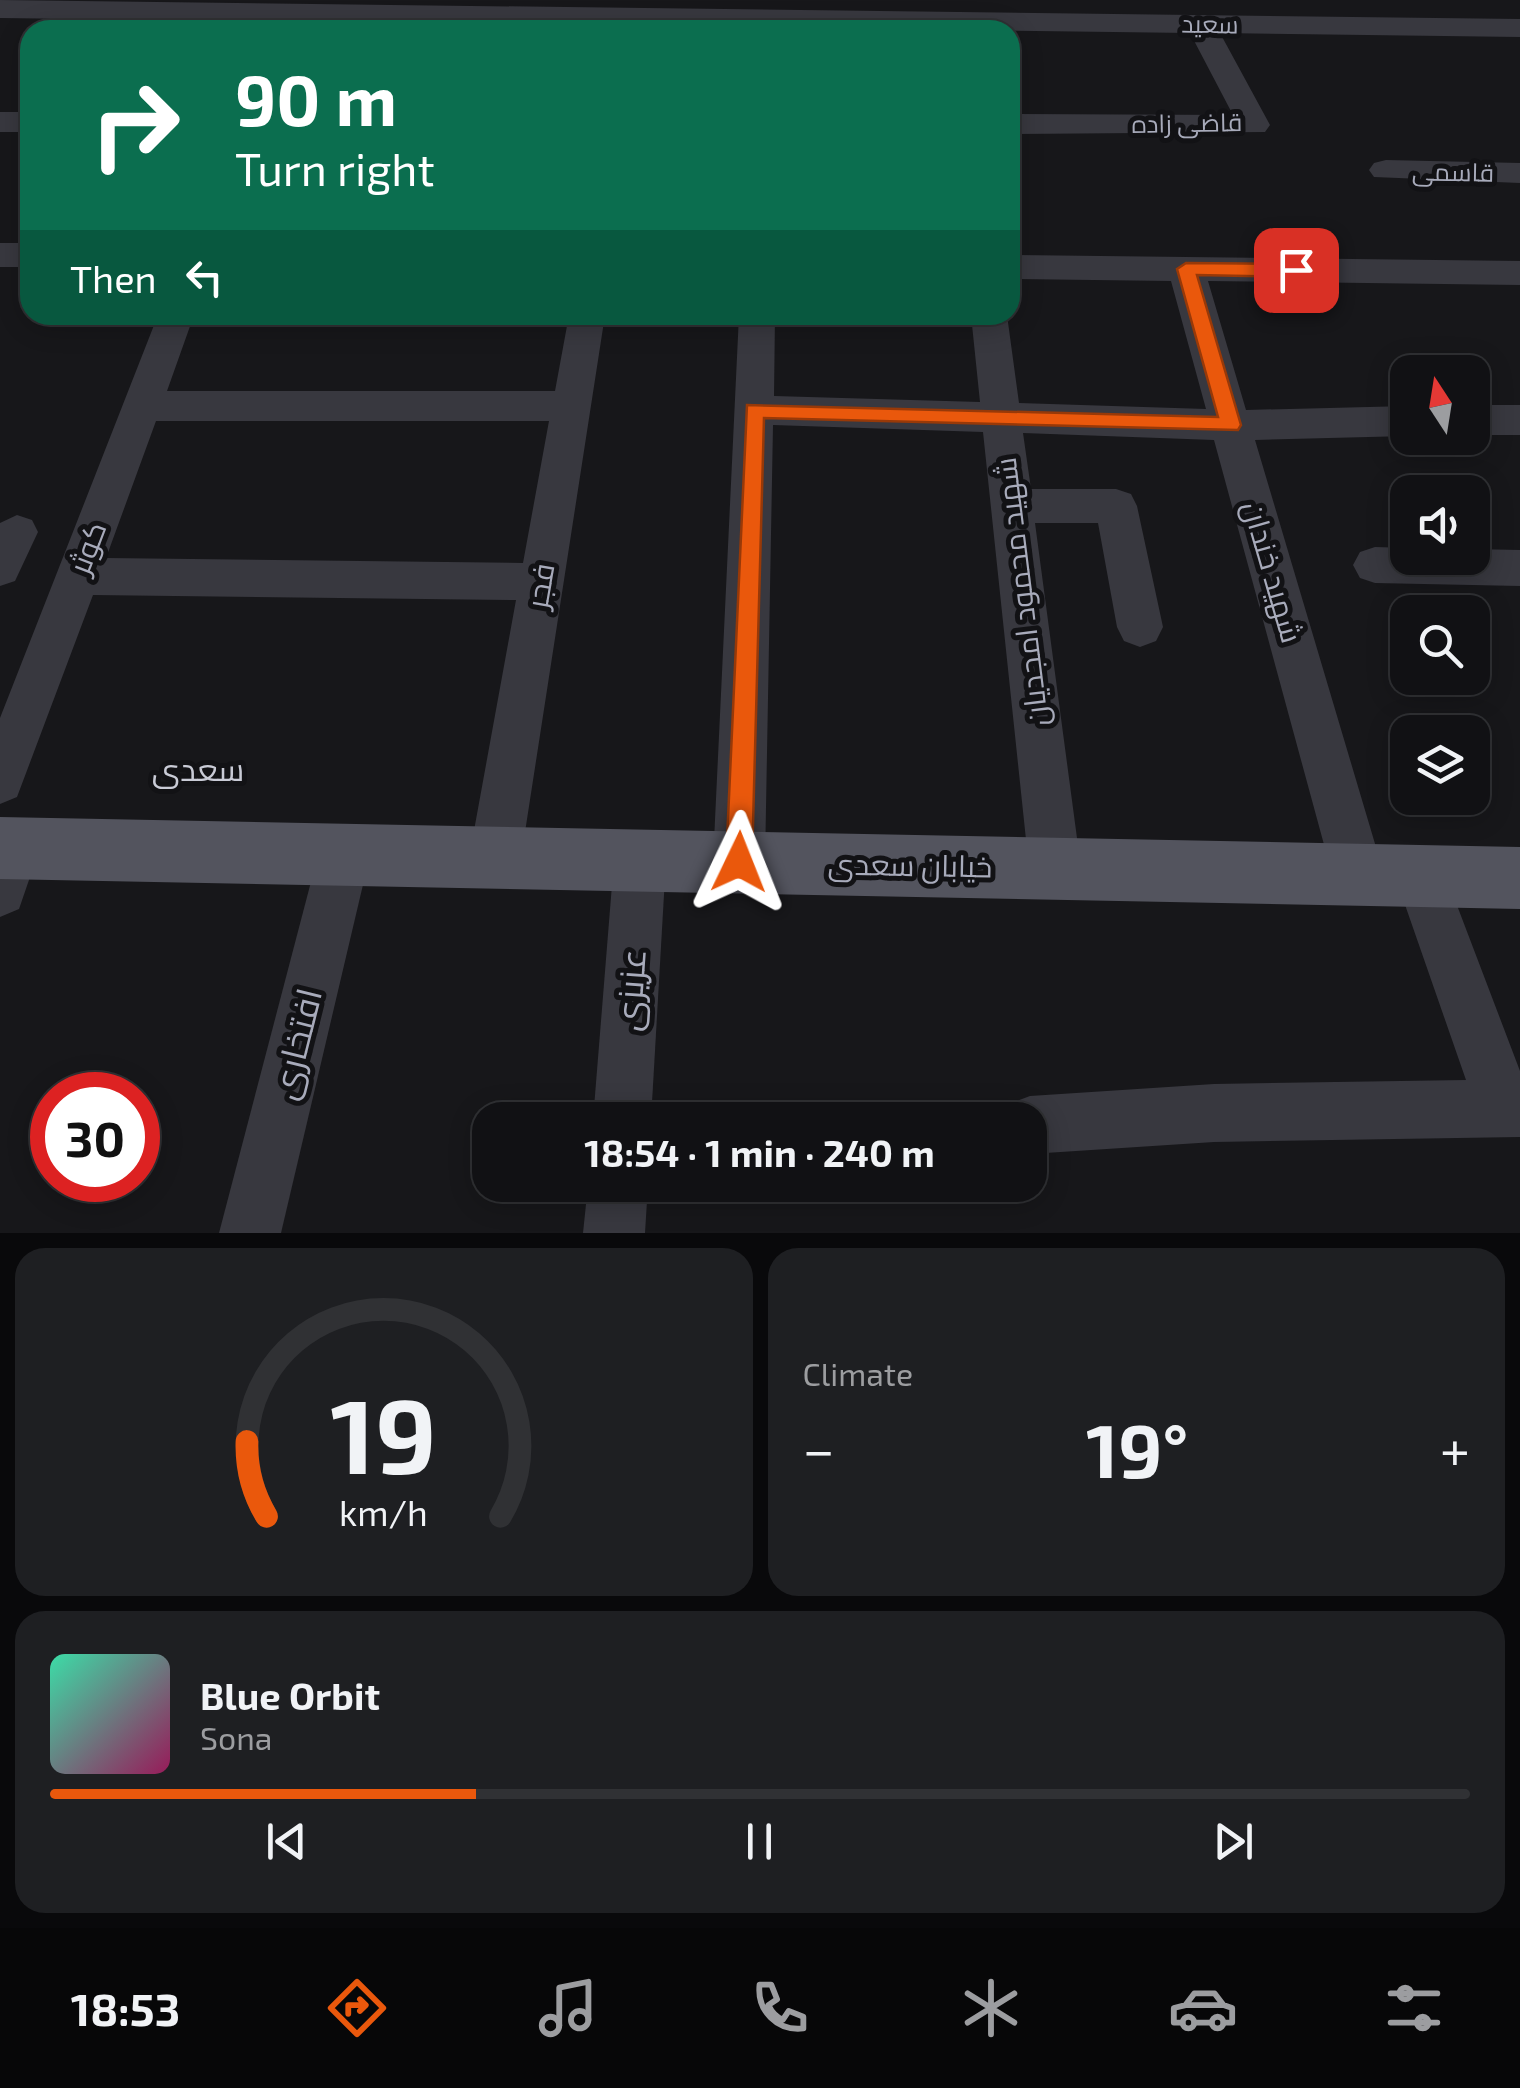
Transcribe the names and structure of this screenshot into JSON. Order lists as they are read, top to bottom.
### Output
{
  "streets": {
    "main road": ["خیابان سعدی"],
    "street": [
      "سعید",
      "قاضی زاده",
      "قاسمی",
      "کوثر",
      "شهید خندان",
      "فجر",
      "شهید محمود امجدیان",
      "عزیزی",
      "افتخاری"
    ]
  },
  "crossings": [
    ["سعید", "قاضی زاده"],
    ["شهید خندان", "خیابان سعدی"],
    ["فجر", "خیابان سعدی"],
    ["شهید محمود امجدیان", "خیابان سعدی"],
    ["خیابان سعدی", "عزیزی"],
    ["خیابان سعدی", "افتخاری"]
  ],
  "districts": ["سعدی"],
  "north": "top",
  "page": {
    "turn": ["90 m", "Turn right"],
    "then": "Then",
    "limit": "30",
    "trip": "18:54 · 1 min · 240 m",
    "tile": "Climate",
    "heat": ["−", "19°", "+"],
    "song": ["Blue Orbit", "Sona"],
    "tabs": "18:53",
    "gauge": ["19", "km/h"]
  }
}
